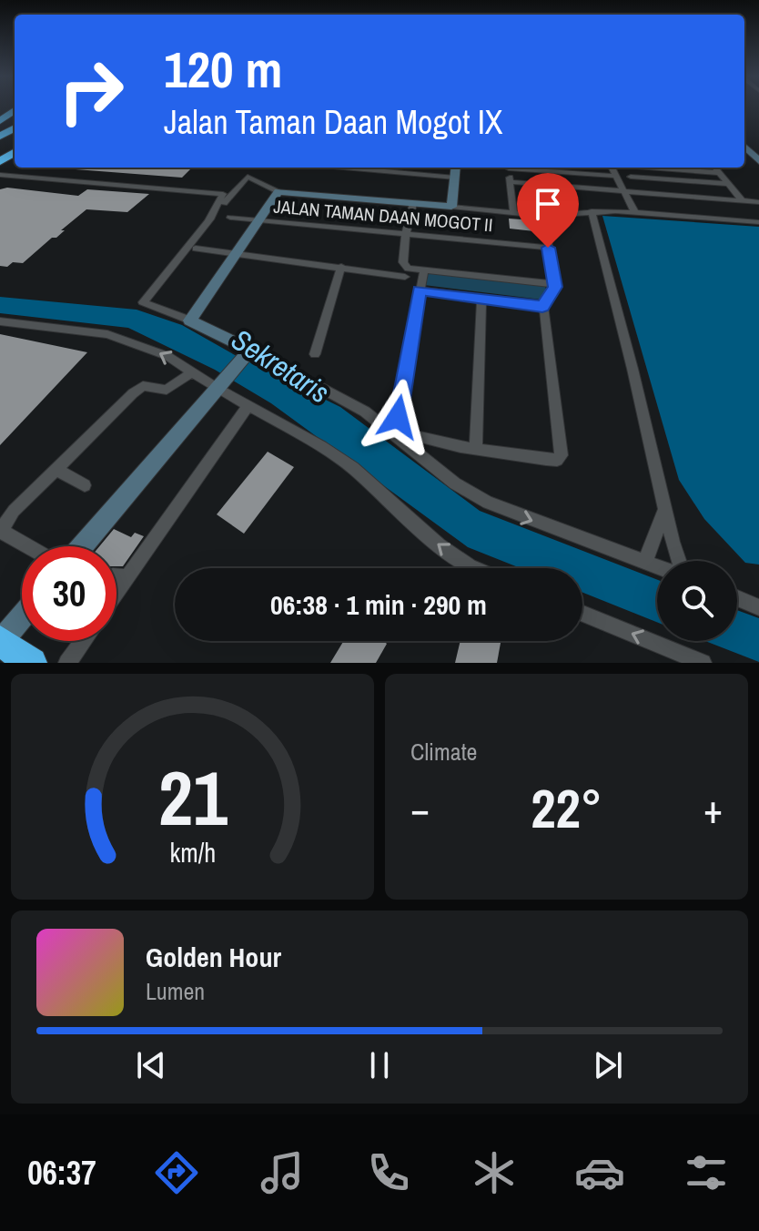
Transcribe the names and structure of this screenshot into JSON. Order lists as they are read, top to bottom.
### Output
{
  "streets": {
    "street": ["JALAN TAMAN DAAN MOGOT II"]
  },
  "water": ["Sekretaris"],
  "page": {
    "turn": ["120 m", "Jalan Taman Daan Mogot IX"],
    "limit": "30",
    "trip": "06:38 · 1 min · 290 m",
    "tile": "Climate",
    "heat": ["−", "22°", "+"],
    "song": ["Golden Hour", "Lumen"],
    "tabs": "06:37",
    "gauge": ["21", "km/h"]
  }
}
